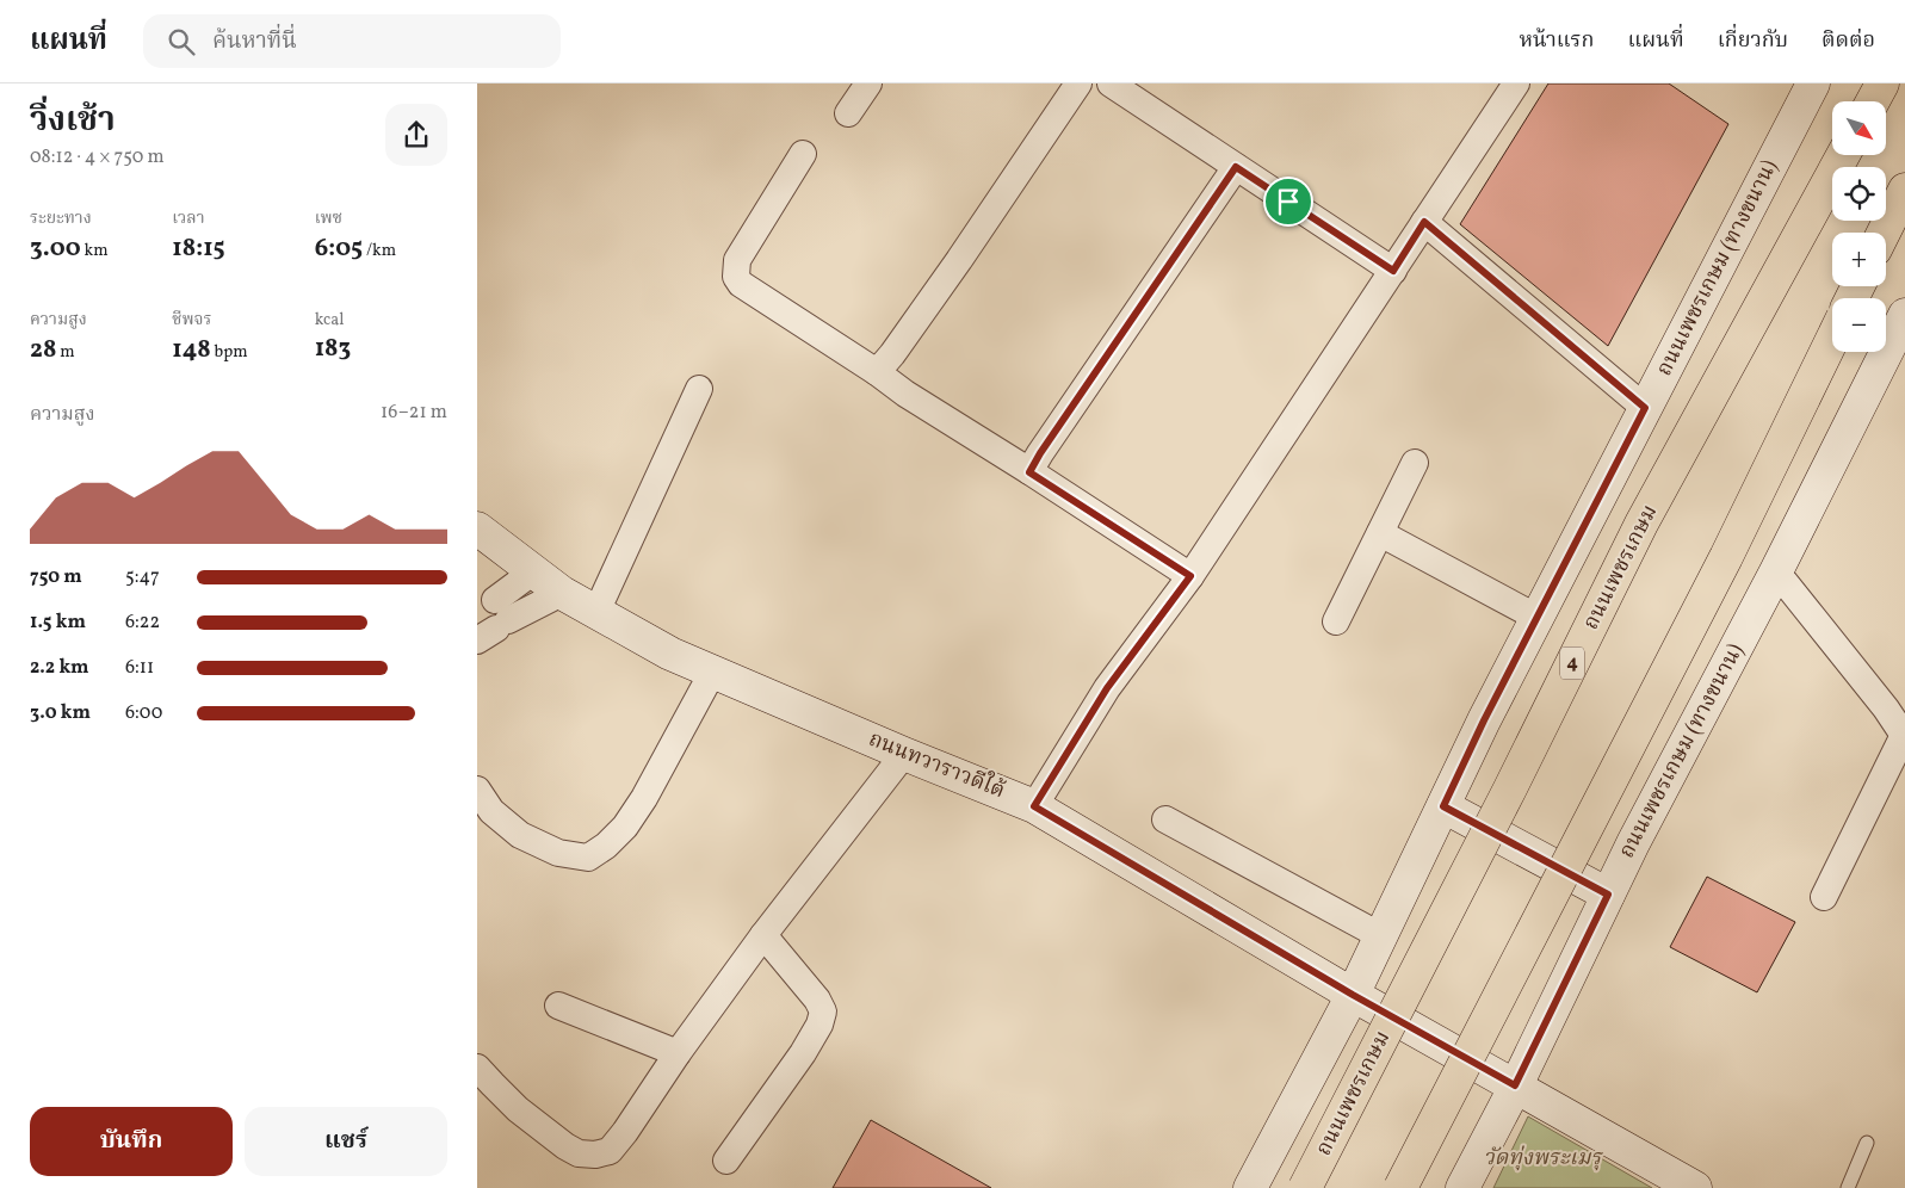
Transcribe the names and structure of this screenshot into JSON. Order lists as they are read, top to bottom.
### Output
{
  "streets": {
    "highway": ["ถนนเพชรเกษม", "4"],
    "main road": ["ถนนเพชรเกษม (ทางขนาน)", "ถนนทวาราวดีใต้"]
  },
  "crossings": [
    ["ถนนเพชรเกษม (ทางขนาน)", "ถนนทวาราวดีใต้"]
  ],
  "parks": ["วัดทุ่งพระเมรุ"],
  "north": "bottom right",
  "page": {
    "header": "แผนที่",
    "search": "ค้นหาที่นี่",
    "nav": [
      "หน้าแรก",
      "แผนที่",
      "เกี่ยวกับ",
      "ติดต่อ"
    ],
    "heading": ["วิ่งเช้า", "08:12 · 4 × 750 m"],
    "map_buttons": ["+", "−"],
    "stats": [
      ["ระยะทาง", "3.00 km"],
      ["เวลา", "18:15"],
      ["เพซ", "6:05 /km"],
      ["ความสูง", "28 m"],
      ["ชีพจร", "148 bpm"],
      ["kcal", "183"]
    ],
    "chart": ["ความสูง", "16–21 m"],
    "list": [
      {
        "name": "750 m",
        "note": "5:47"
      },
      {
        "name": "1.5 km",
        "note": "6:22"
      },
      {
        "name": "2.2 km",
        "note": "6:11"
      },
      {
        "name": "3.0 km",
        "note": "6:00"
      }
    ],
    "buttons": ["บันทึก", "แชร์"]
  }
}
